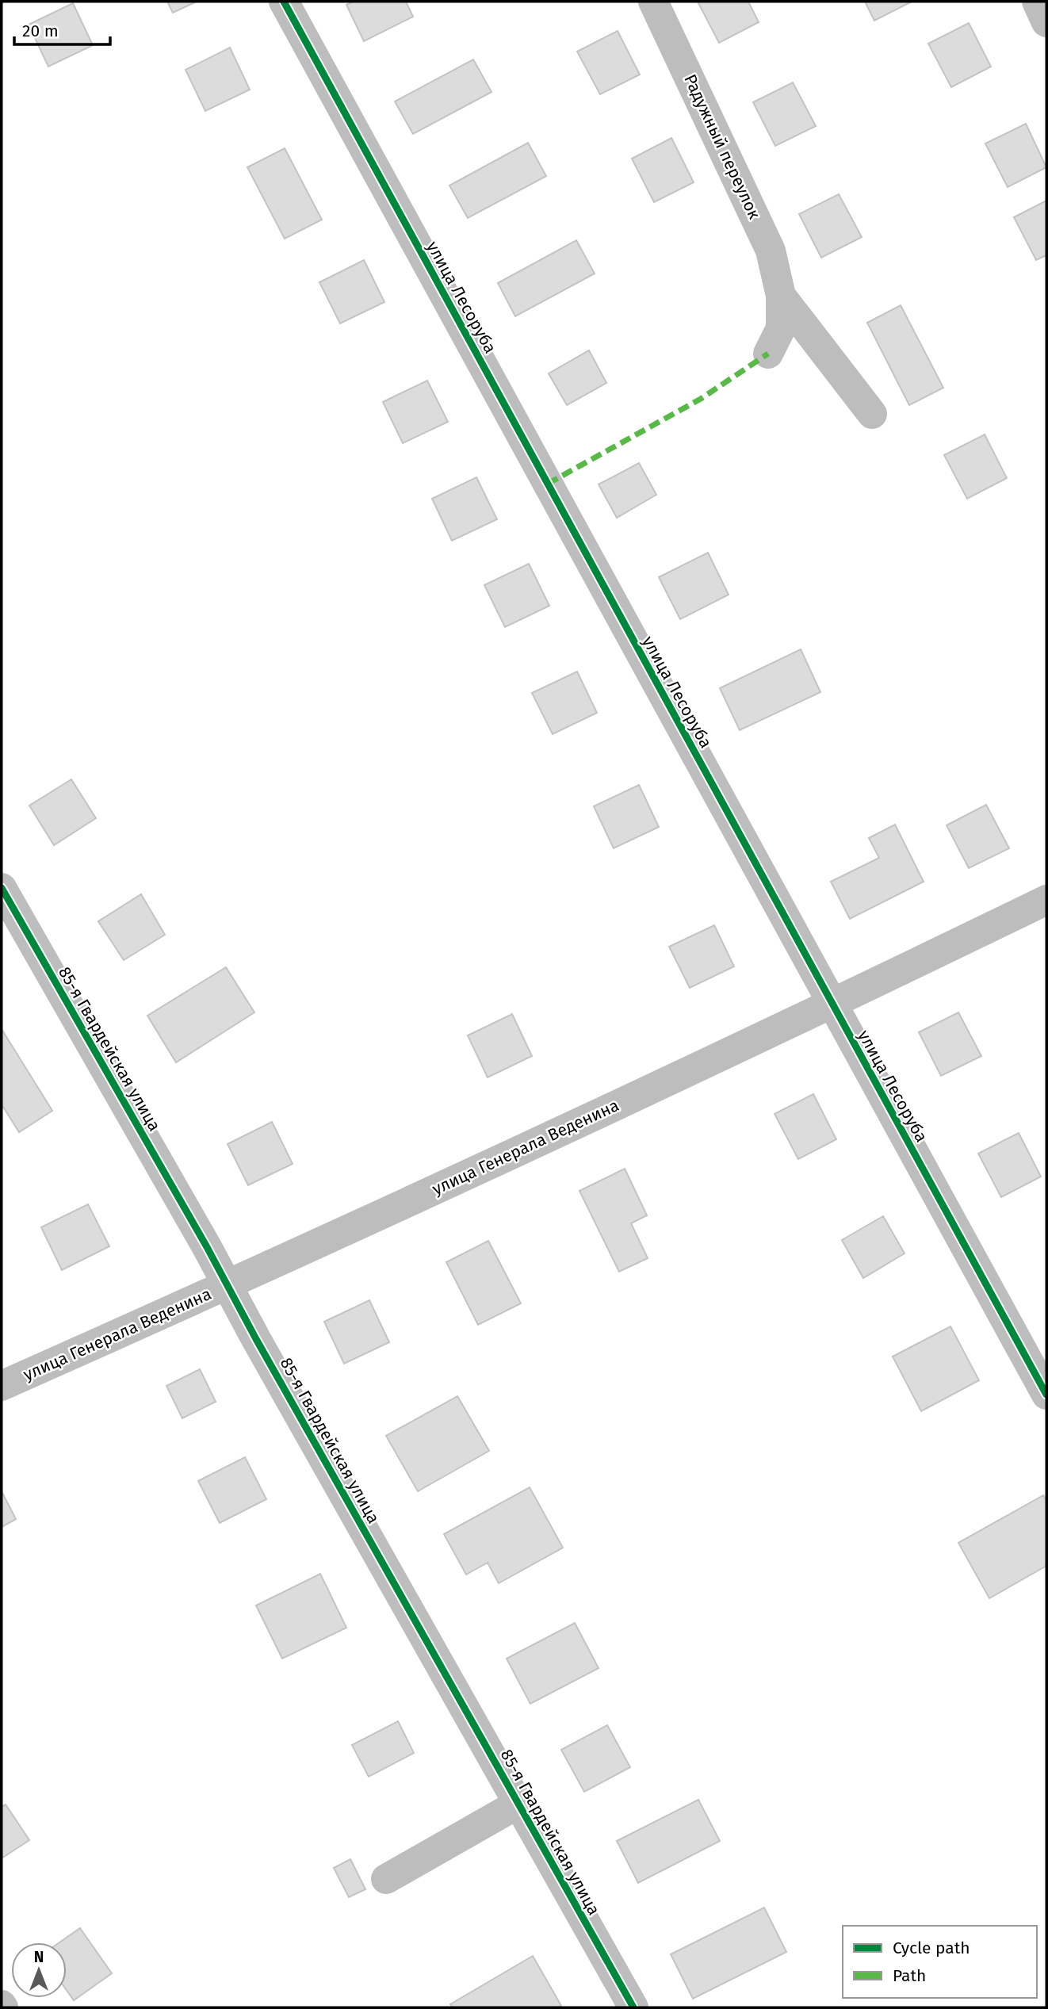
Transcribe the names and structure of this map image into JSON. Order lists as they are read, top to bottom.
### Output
{
  "streets": {
    "street": [
      "Радужный переулок",
      "улица Лесоруба",
      "85-я Гвардейская улица",
      "улица Генерала Веденина"
    ]
  },
  "crossings": [
    ["улица Лесоруба", "улица Генерала Веденина"],
    ["85-я Гвардейская улица", "улица Генерала Веденина"]
  ],
  "legend": ["Cycle path", "Path"],
  "scale_bar": "20 m",
  "north": "top"
}
